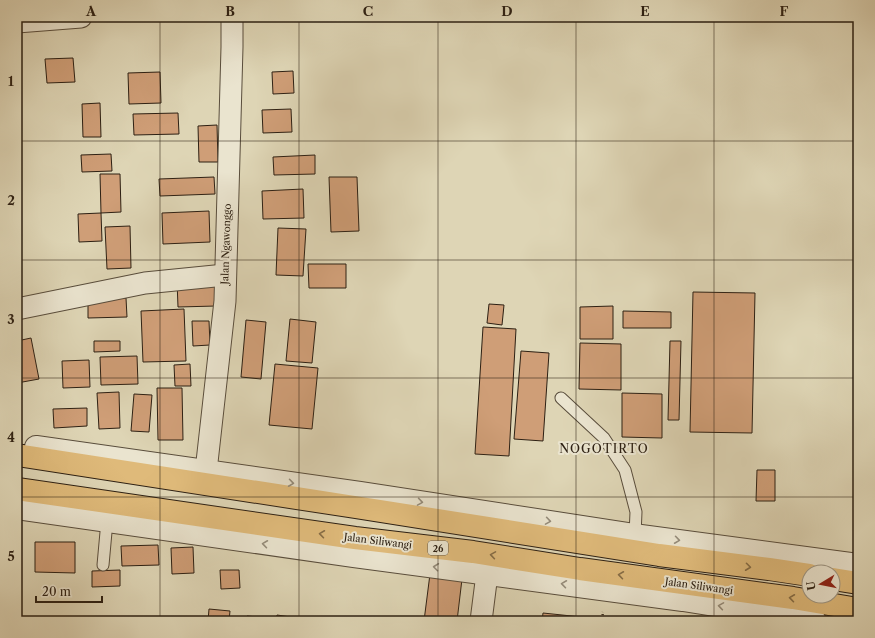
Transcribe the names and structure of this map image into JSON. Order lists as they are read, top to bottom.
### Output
{
  "streets": {
    "highway": ["Jalan Siliwangi", "26"],
    "street": ["Jalan Ngawonggo"]
  },
  "districts": ["NOGOTIRTO"],
  "scale_bar": "20 m",
  "north": "left",
  "grid": {
    "columns": [
      "A",
      "B",
      "C",
      "D",
      "E",
      "F"
    ],
    "rows": [
      "1",
      "2",
      "3",
      "4",
      "5"
    ]
  }
}
